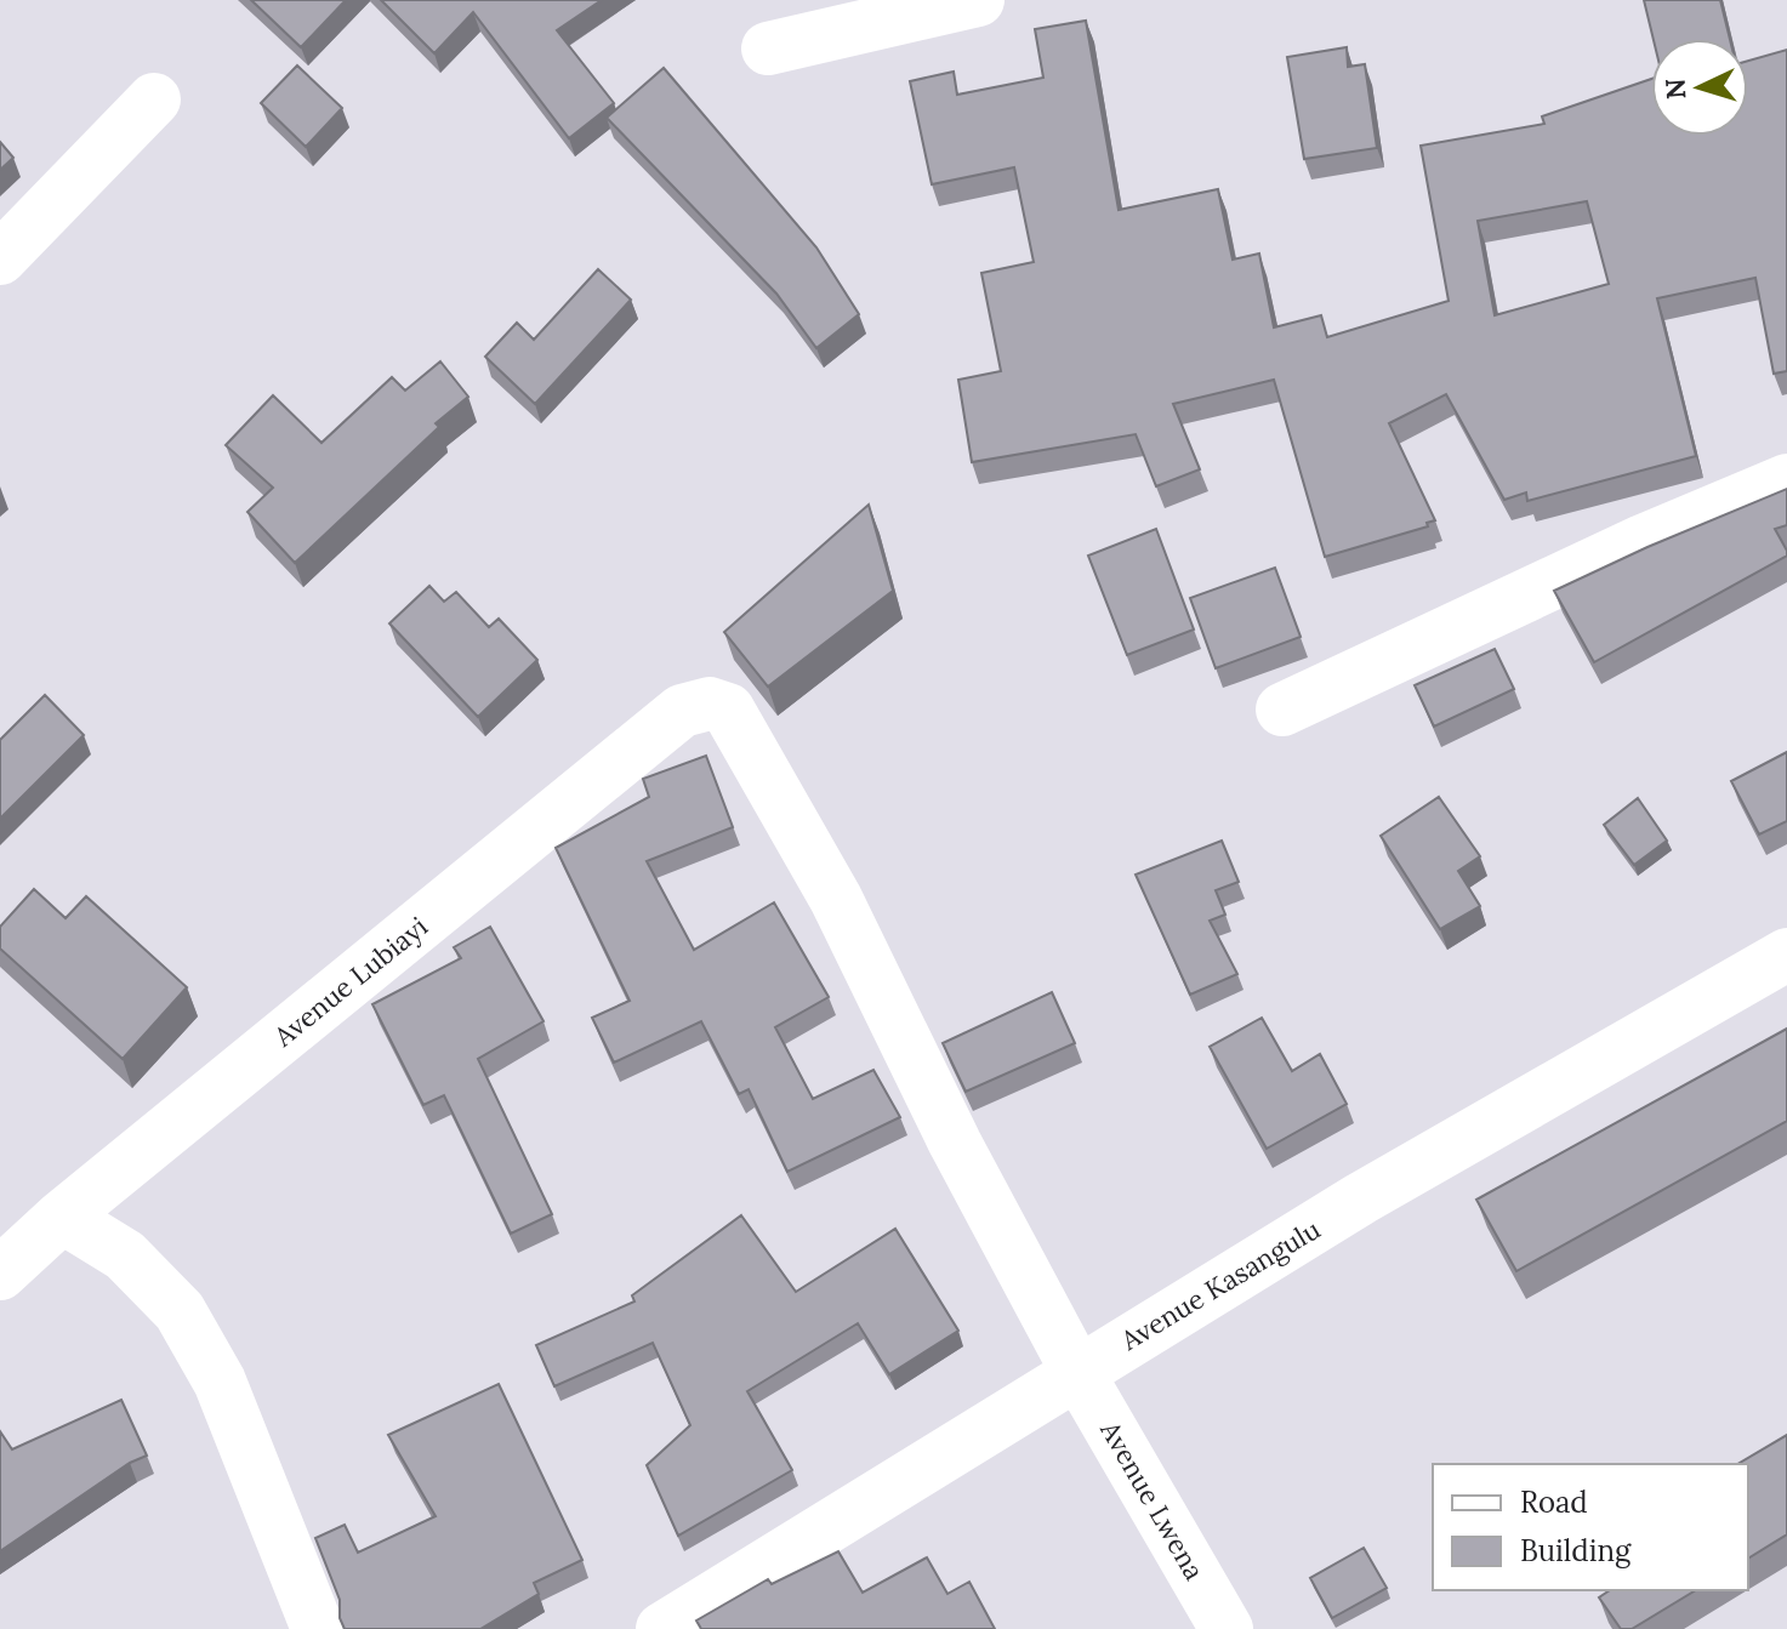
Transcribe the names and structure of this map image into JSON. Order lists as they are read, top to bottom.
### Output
{
  "streets": {
    "street": ["Avenue Lubiayi", "Avenue Kasangulu", "Avenue Lwena"]
  },
  "crossings": [
    ["Avenue Lubiayi", "Avenue Lwena"],
    ["Avenue Kasangulu", "Avenue Lwena"]
  ],
  "legend": ["Road", "Building"],
  "north": "left"
}
